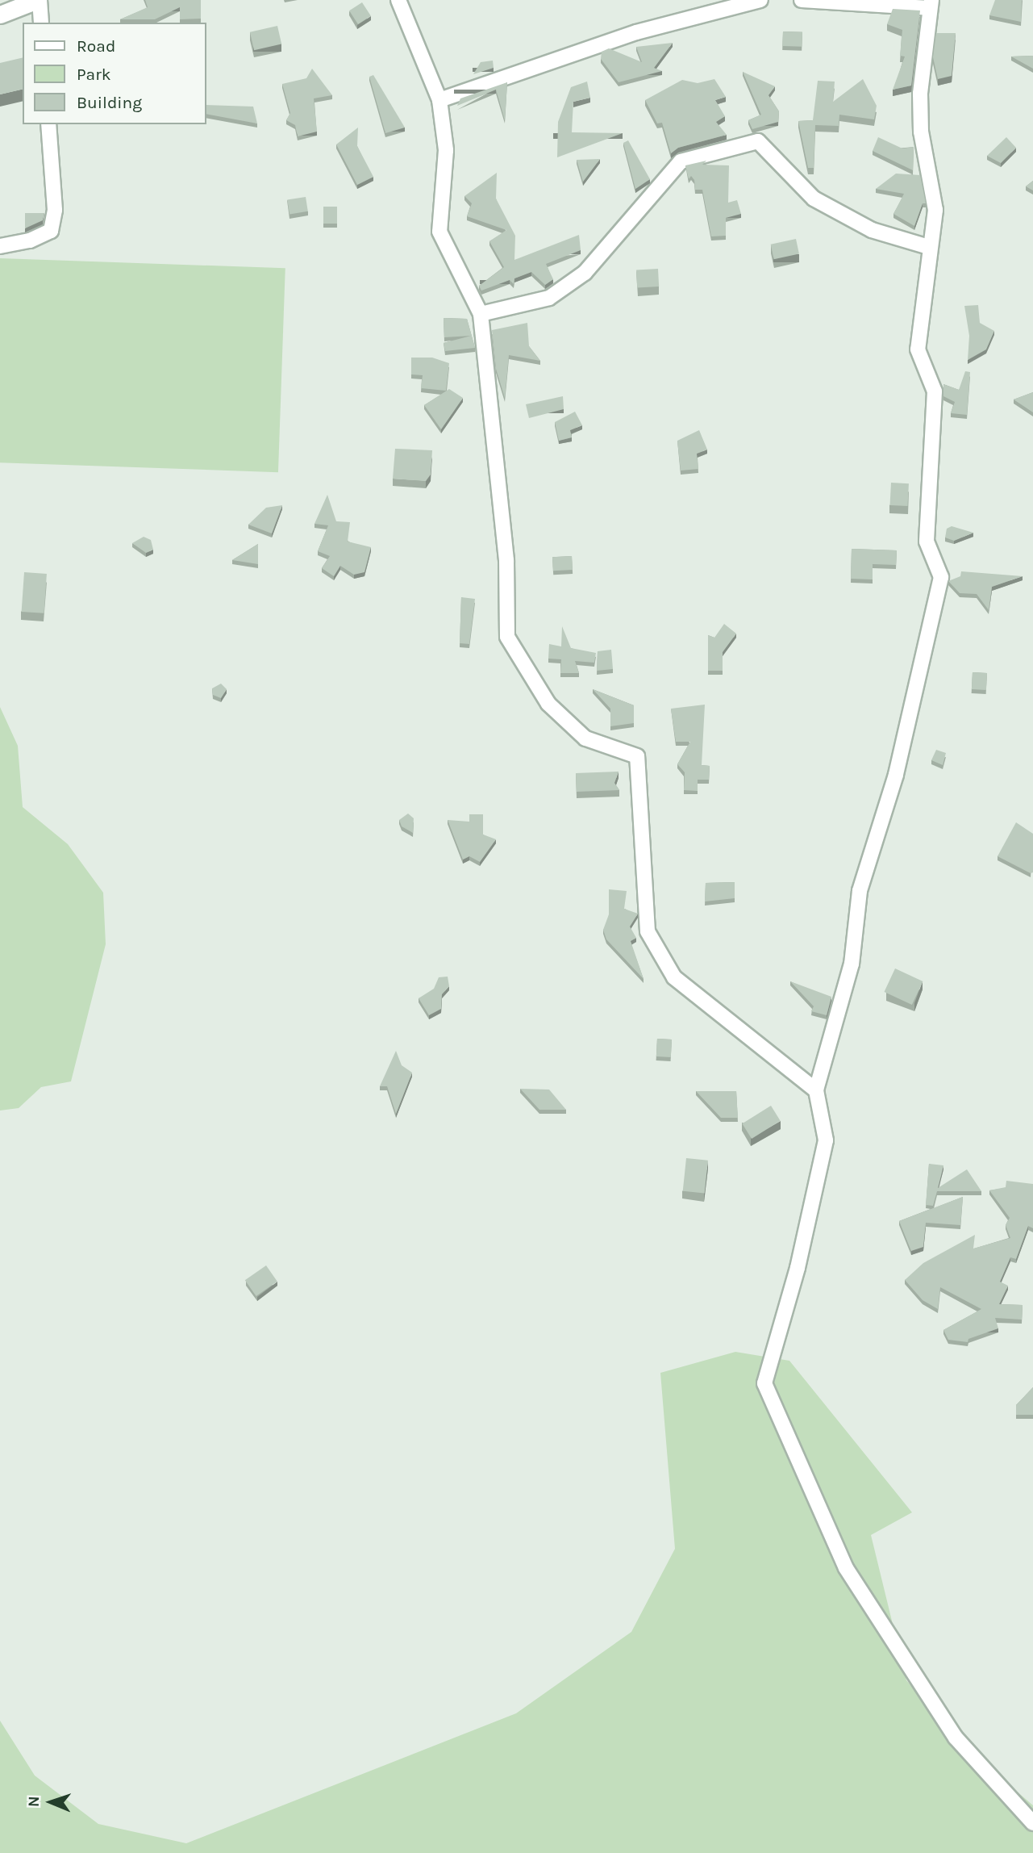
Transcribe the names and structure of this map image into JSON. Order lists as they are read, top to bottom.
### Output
{
  "legend": ["Road", "Park", "Building"],
  "north": "left"
}
